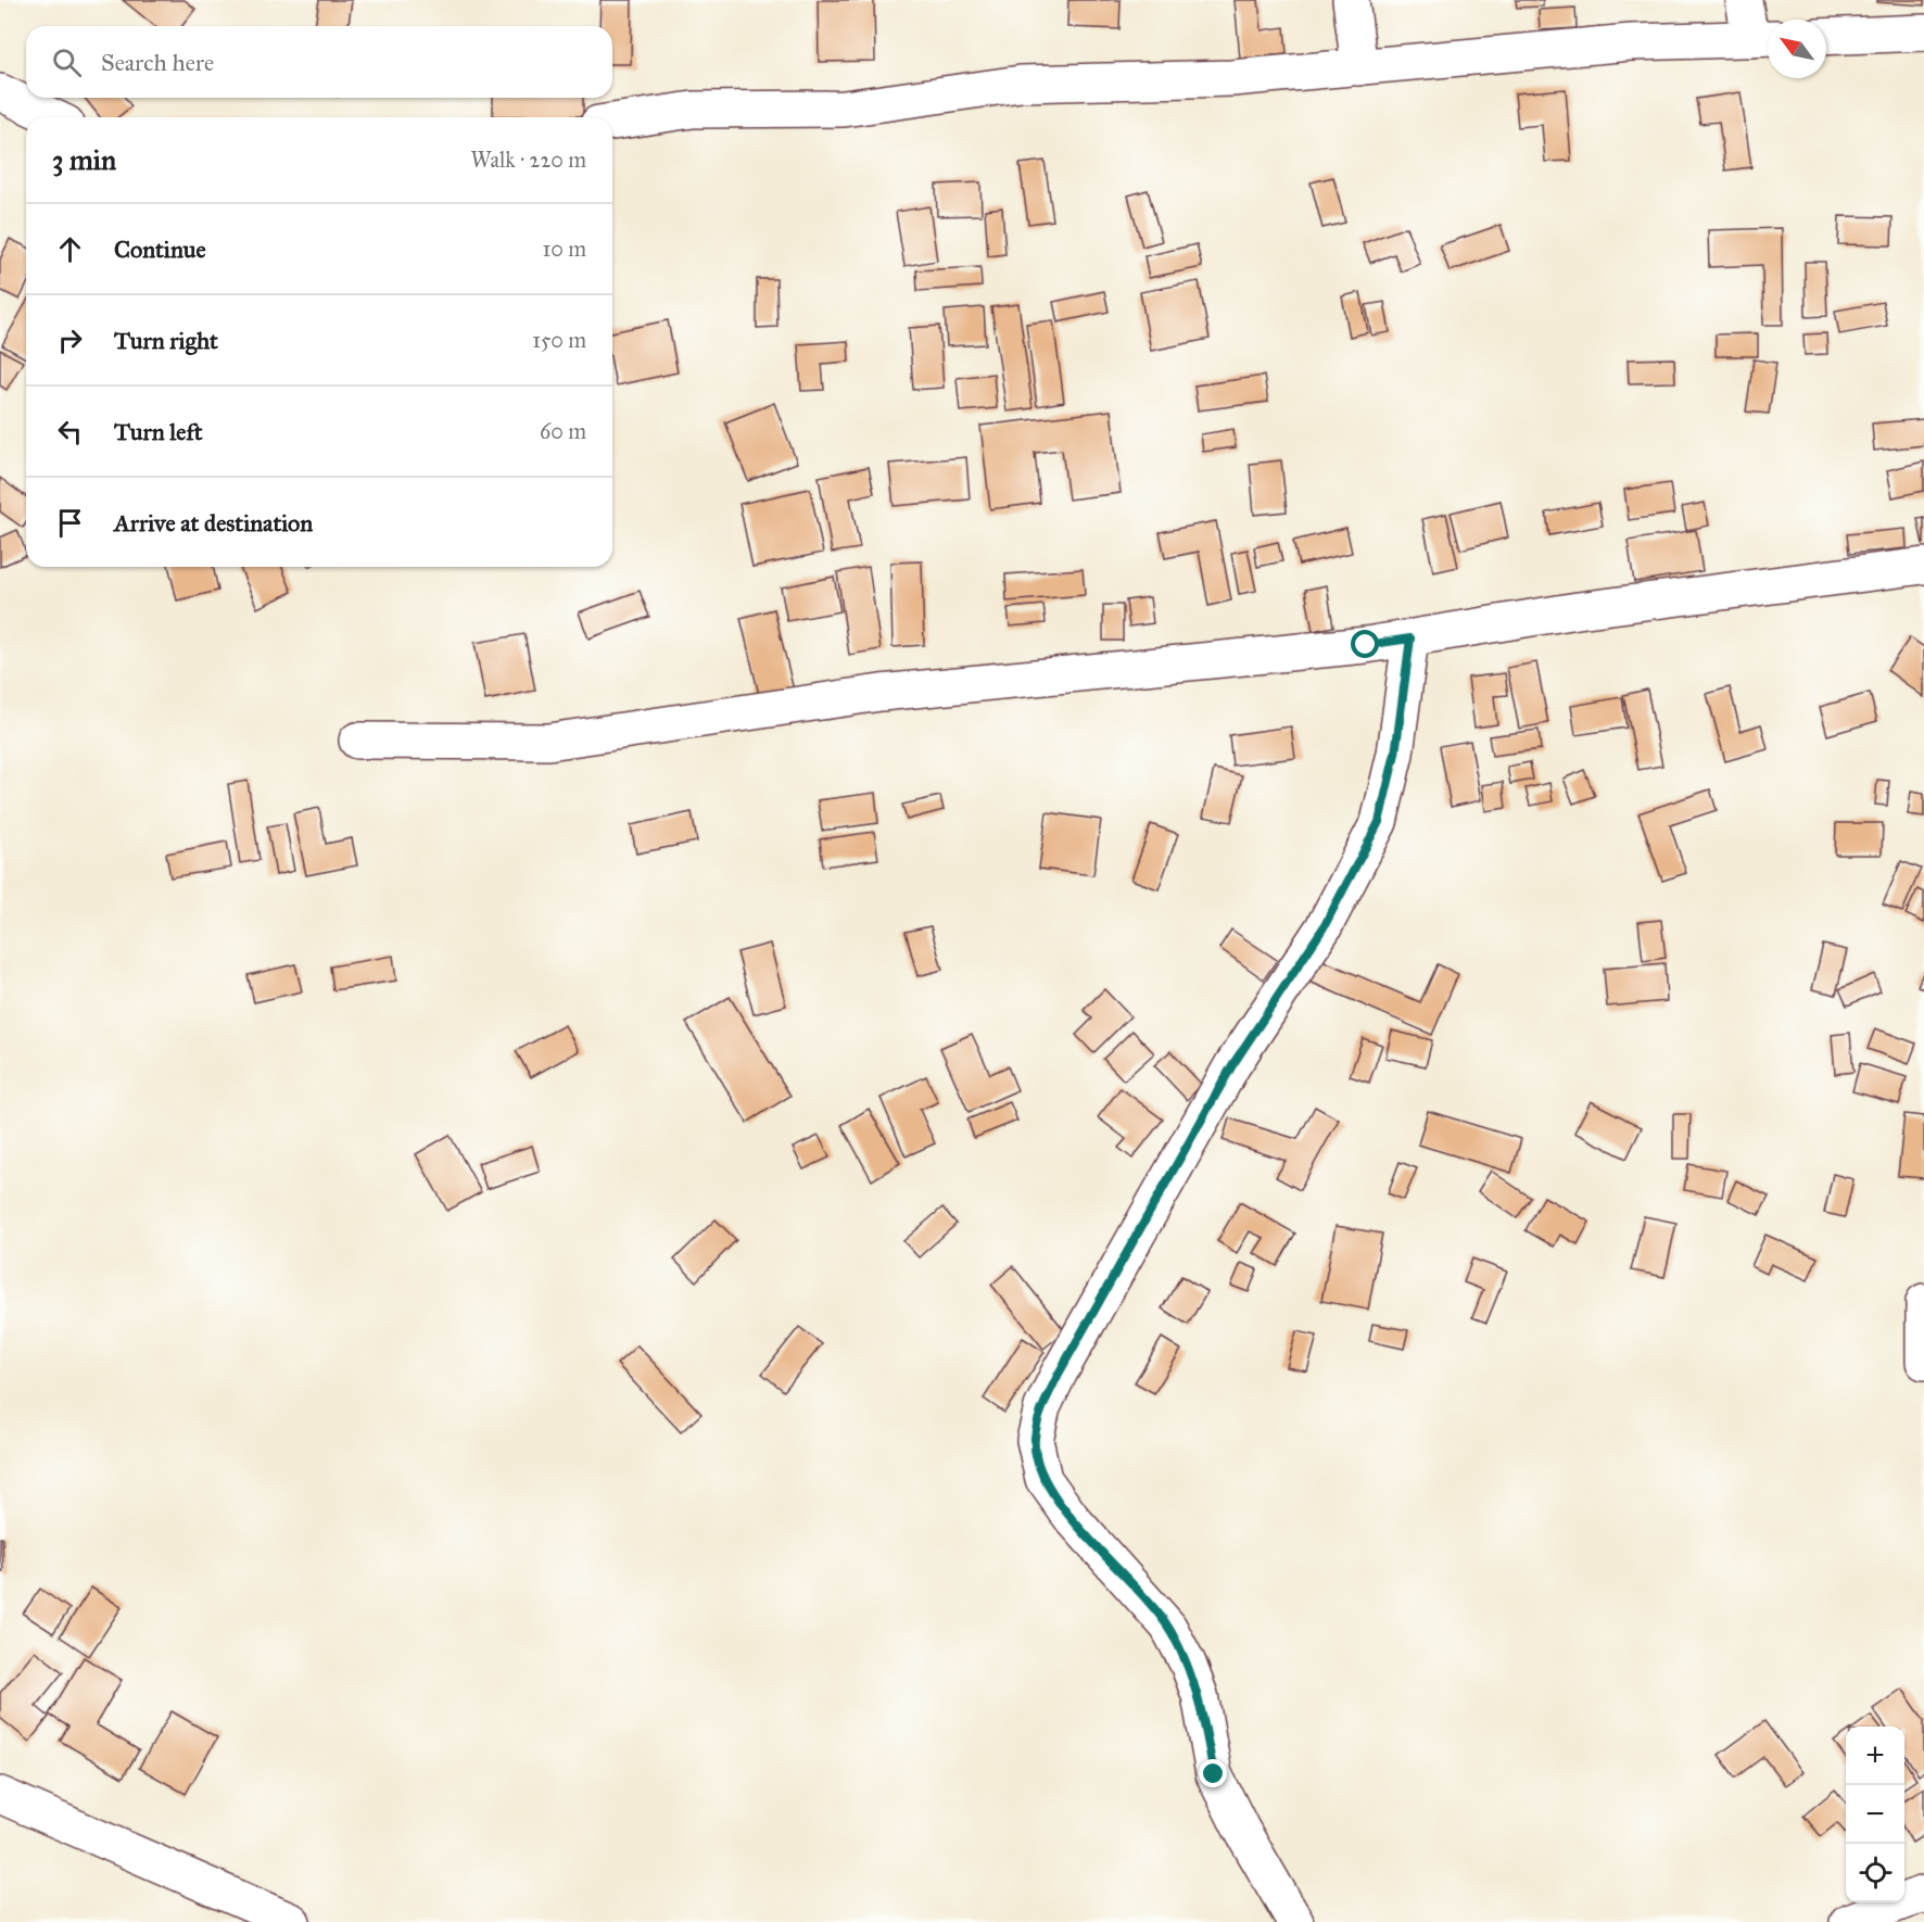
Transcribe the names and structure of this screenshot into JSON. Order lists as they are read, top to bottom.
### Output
{
  "north": "top left",
  "page": {
    "search": "Search here",
    "heading": ["3 min", "Walk · 220 m"],
    "list": [
      ["Continue", "10 m"],
      ["Turn right", "150 m"],
      ["Turn left", "60 m"],
      "Arrive at destination"
    ],
    "map_buttons": ["+", "−"]
  }
}
